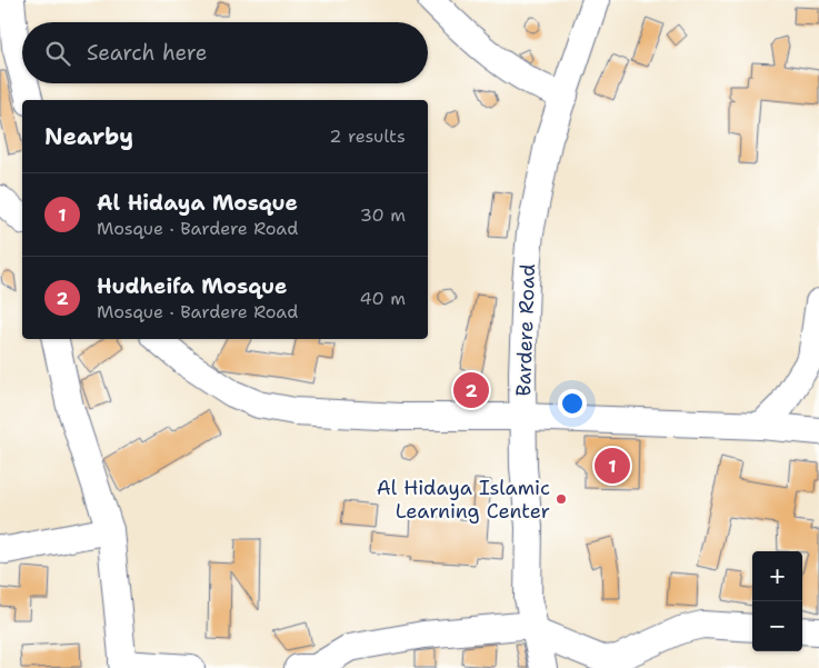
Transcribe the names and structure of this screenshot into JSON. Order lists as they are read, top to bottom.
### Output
{
  "streets": {
    "street": ["Bardere Road"]
  },
  "places": ["Al Hidaya Islamic Learning Center"],
  "page": {
    "search": "Search here",
    "heading": ["Nearby", "2 results"],
    "list": [
      {
        "mark": "1",
        "name": "Al Hidaya Mosque",
        "note": "Mosque · Bardere Road",
        "value": "30 m"
      },
      {
        "mark": "2",
        "name": "Hudheifa Mosque",
        "note": "Mosque · Bardere Road",
        "value": "40 m"
      }
    ],
    "pins": ["2", "1"],
    "map_buttons": ["+", "−"]
  }
}
